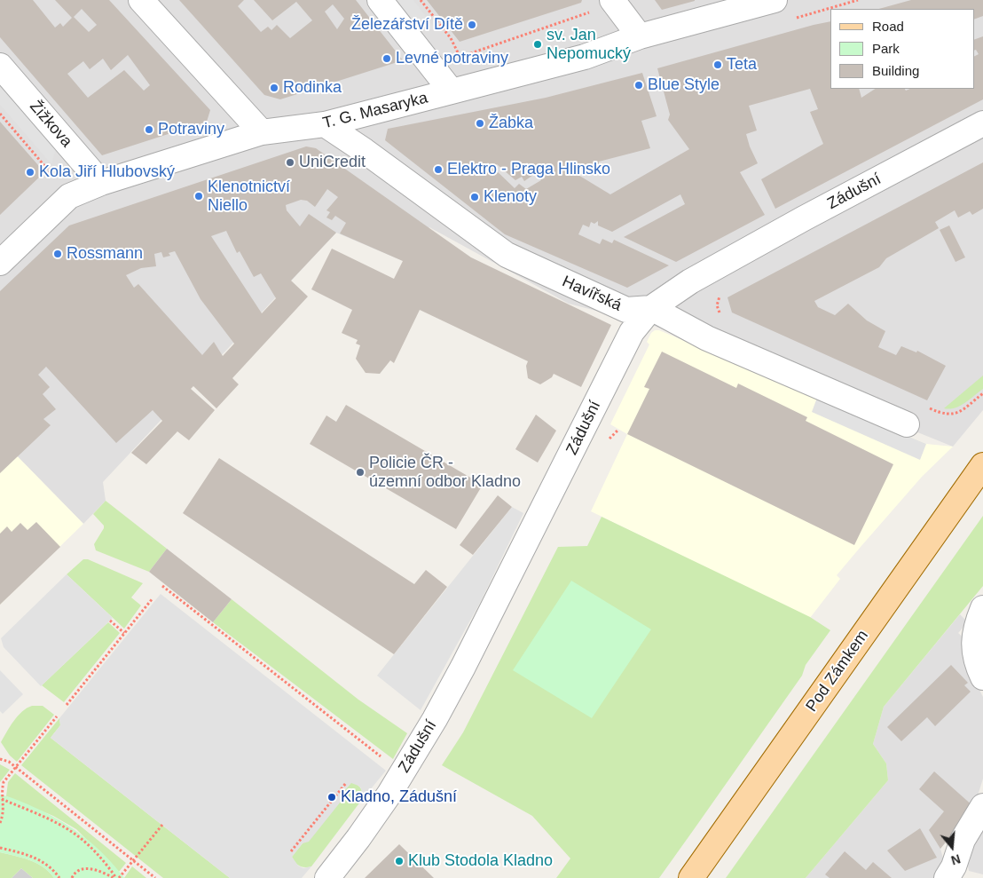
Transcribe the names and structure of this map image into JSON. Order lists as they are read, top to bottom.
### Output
{
  "streets": {
    "main road": ["Pod Zámkem"],
    "street": [
      "T. G. Masaryka",
      "Žižkova",
      "Zádušní",
      "Havířská"
    ]
  },
  "crossings": [
    ["T. G. Masaryka", "Žižkova"],
    ["T. G. Masaryka", "Havířská"],
    ["Zádušní", "Havířská"]
  ],
  "places": [
    "Železářství Dítě",
    "sv. Jan Nepomucký",
    "Levné potraviny",
    "Teta",
    "Blue Style",
    "Rodinka",
    "Žabka",
    "Potraviny",
    "UniCredit",
    "Elektro - Praga Hlinsko",
    "Kola Jiří Hlubovský",
    "Klenotnictví Niello",
    "Klenoty",
    "Rossmann",
    "Policie ČR - územní odbor Kladno",
    "Kladno, Zádušní",
    "Klub Stodola Kladno"
  ],
  "legend": ["Road", "Park", "Building"],
  "north": "bottom"
}
